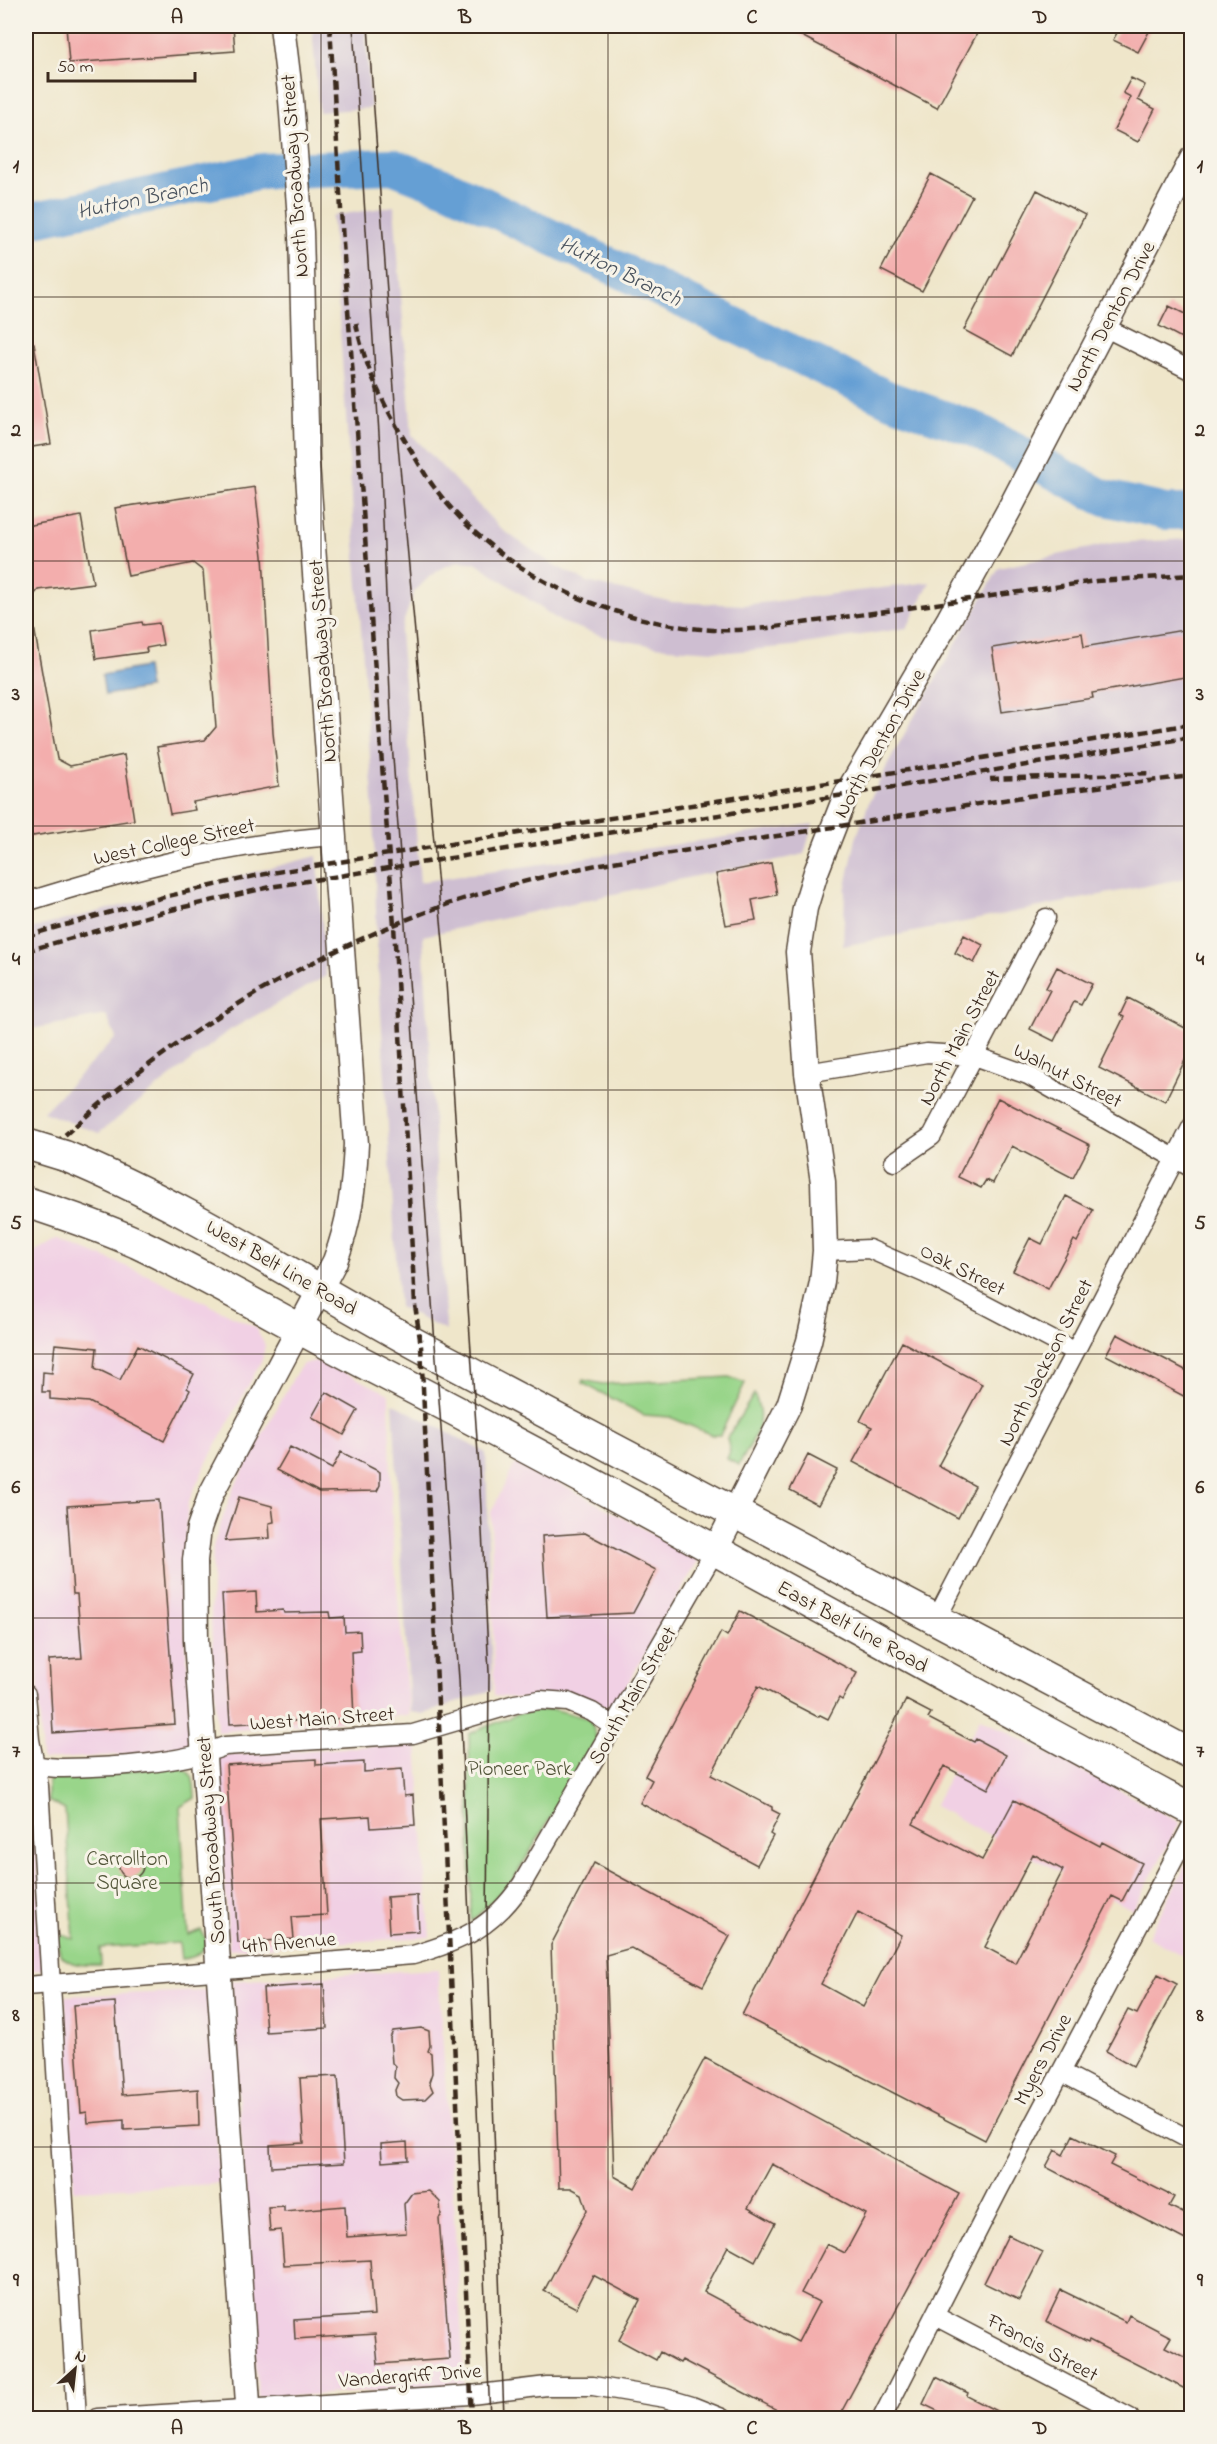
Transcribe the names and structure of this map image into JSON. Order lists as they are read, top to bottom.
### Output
{
  "streets": {
    "main road": ["West Belt Line Road", "East Belt Line Road"],
    "street": [
      "North Broadway Street",
      "North Denton Drive",
      "West College Street",
      "North Main Street",
      "Walnut Street",
      "Oak Street",
      "North Jackson Street",
      "South Main Street",
      "West Main Street",
      "South Broadway Street",
      "4th Avenue",
      "Myers Drive",
      "Francis Street",
      "Vandergriff Drive"
    ]
  },
  "crossings": [
    ["North Broadway Street", "West College Street"],
    ["North Broadway Street", "West Belt Line Road"],
    ["North Broadway Street", "South Broadway Street"],
    ["North Denton Drive", "Walnut Street"],
    ["North Denton Drive", "Oak Street"],
    ["North Denton Drive", "East Belt Line Road"],
    ["North Denton Drive", "South Main Street"],
    ["North Main Street", "Walnut Street"],
    ["Walnut Street", "North Jackson Street"],
    ["West Belt Line Road", "East Belt Line Road"],
    ["West Belt Line Road", "South Broadway Street"],
    ["Oak Street", "North Jackson Street"],
    ["North Jackson Street", "East Belt Line Road"],
    ["East Belt Line Road", "South Main Street"],
    ["East Belt Line Road", "South Broadway Street"],
    ["South Main Street", "West Main Street"],
    ["South Main Street", "4th Avenue"],
    ["West Main Street", "South Broadway Street"],
    ["South Broadway Street", "4th Avenue"],
    ["South Broadway Street", "Vandergriff Drive"],
    ["Myers Drive", "Francis Street"]
  ],
  "water": ["Hutton Branch"],
  "parks": ["Pioneer Park", "Carrollton Square"],
  "scale_bar": "50 m",
  "north": "top right",
  "grid": {
    "columns": [
      "A",
      "B",
      "C",
      "D"
    ],
    "rows": [
      "1",
      "2",
      "3",
      "4",
      "5",
      "6",
      "7",
      "8",
      "9"
    ]
  }
}
